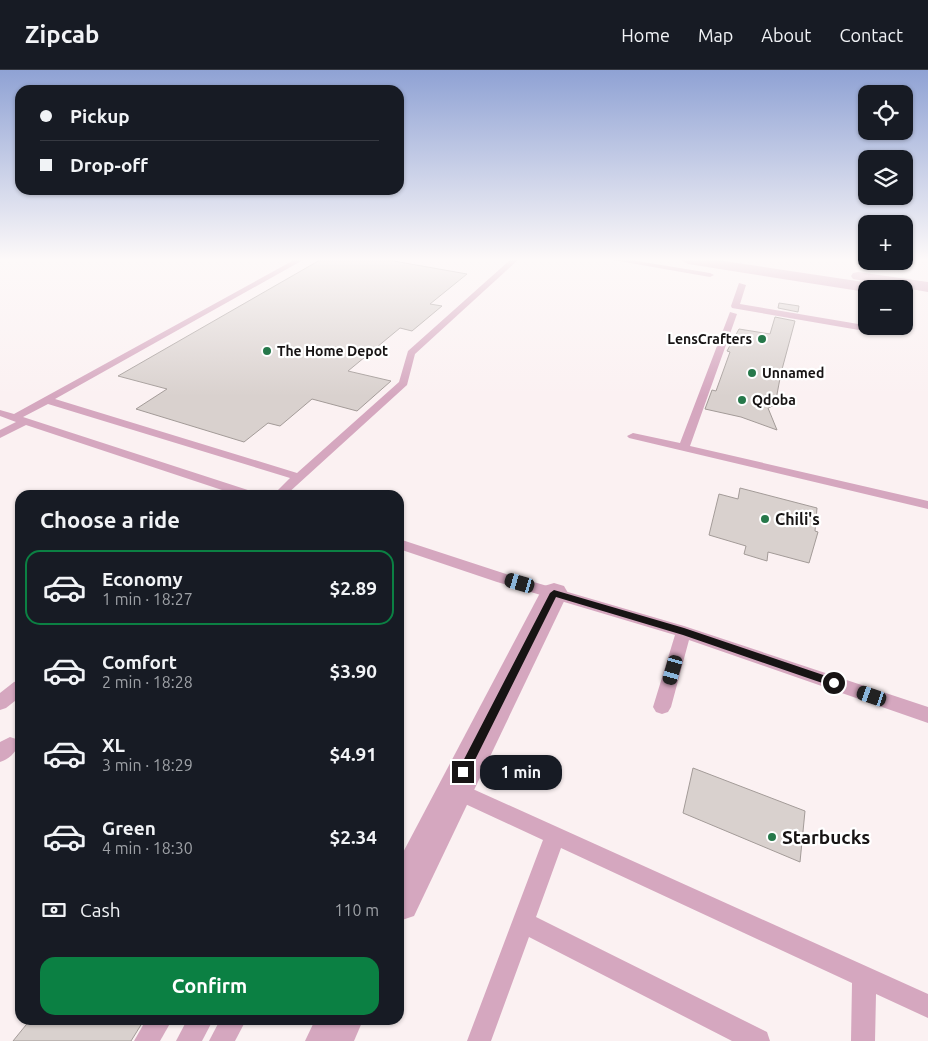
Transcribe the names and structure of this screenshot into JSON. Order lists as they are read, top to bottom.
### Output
{
  "places": [
    "LensCrafters",
    "The Home Depot",
    "Unnamed",
    "Qdoba",
    "Chili's",
    "Starbucks"
  ],
  "page": {
    "header": "Zipcab",
    "nav": [
      "Home",
      "Map",
      "About",
      "Contact"
    ],
    "map_buttons": ["+", "−"],
    "banner": ["Pickup", "Drop-off"],
    "heading": "Choose a ride",
    "list": [
      {
        "name": "Economy",
        "note": "1 min · 18:27",
        "value": "$2.89"
      },
      {
        "name": "Comfort",
        "note": "2 min · 18:28",
        "value": "$3.90"
      },
      {
        "name": "XL",
        "note": "3 min · 18:29",
        "value": "$4.91"
      },
      {
        "name": "Green",
        "note": "4 min · 18:30",
        "value": "$2.34"
      }
    ],
    "bubble": "1 min",
    "pay": ["Cash", "110 m"],
    "buttons": "Confirm"
  }
}
